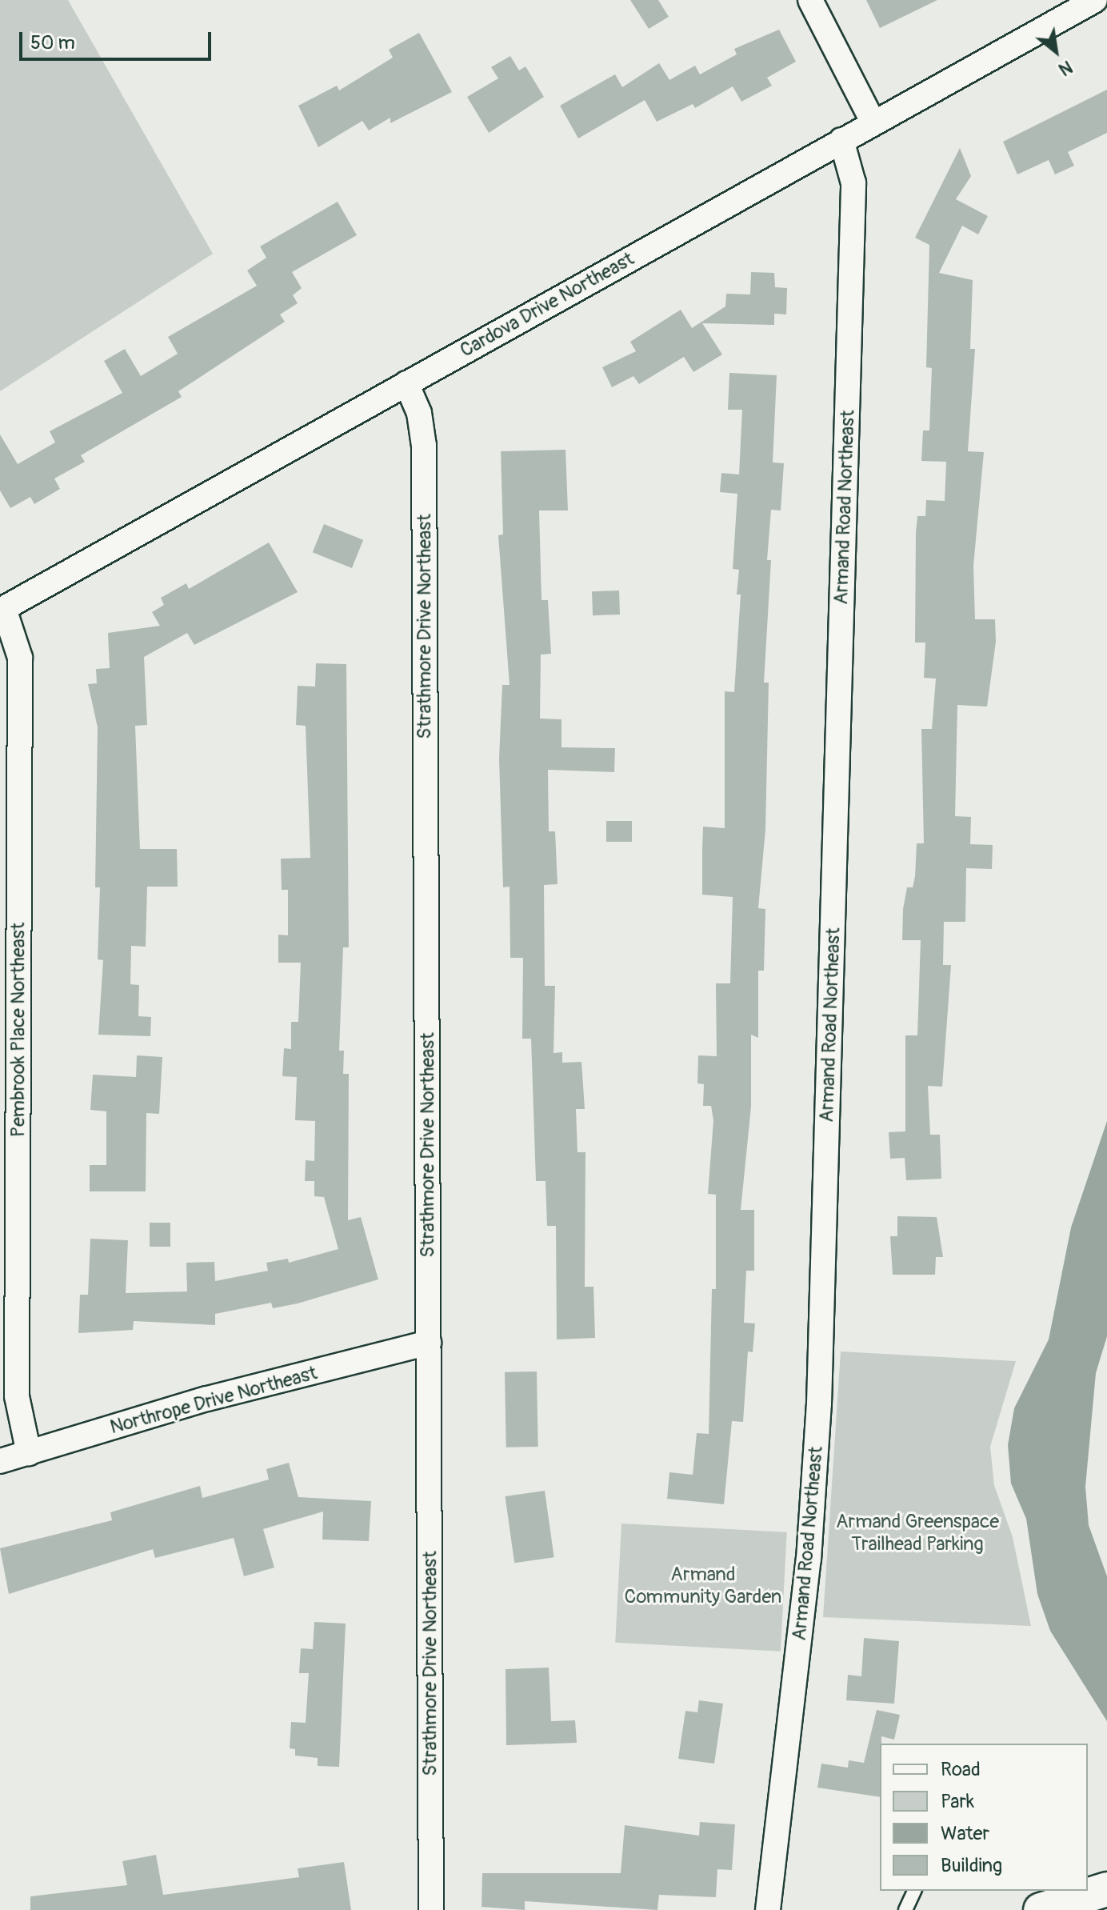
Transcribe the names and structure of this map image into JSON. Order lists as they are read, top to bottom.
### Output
{
  "streets": {
    "street": [
      "Cardova Drive Northeast",
      "Armand Road Northeast",
      "Strathmore Drive Northeast",
      "Pembrook Place Northeast",
      "Northrope Drive Northeast"
    ]
  },
  "crossings": [
    ["Cardova Drive Northeast", "Armand Road Northeast"],
    ["Cardova Drive Northeast", "Strathmore Drive Northeast"],
    ["Cardova Drive Northeast", "Pembrook Place Northeast"],
    ["Strathmore Drive Northeast", "Northrope Drive Northeast"],
    ["Pembrook Place Northeast", "Northrope Drive Northeast"]
  ],
  "parks": ["Armand Greenspace Trailhead Parking", "Armand Community Garden"],
  "legend": [
    "Road",
    "Park",
    "Water",
    "Building"
  ],
  "scale_bar": "50 m",
  "north": "bottom right"
}
